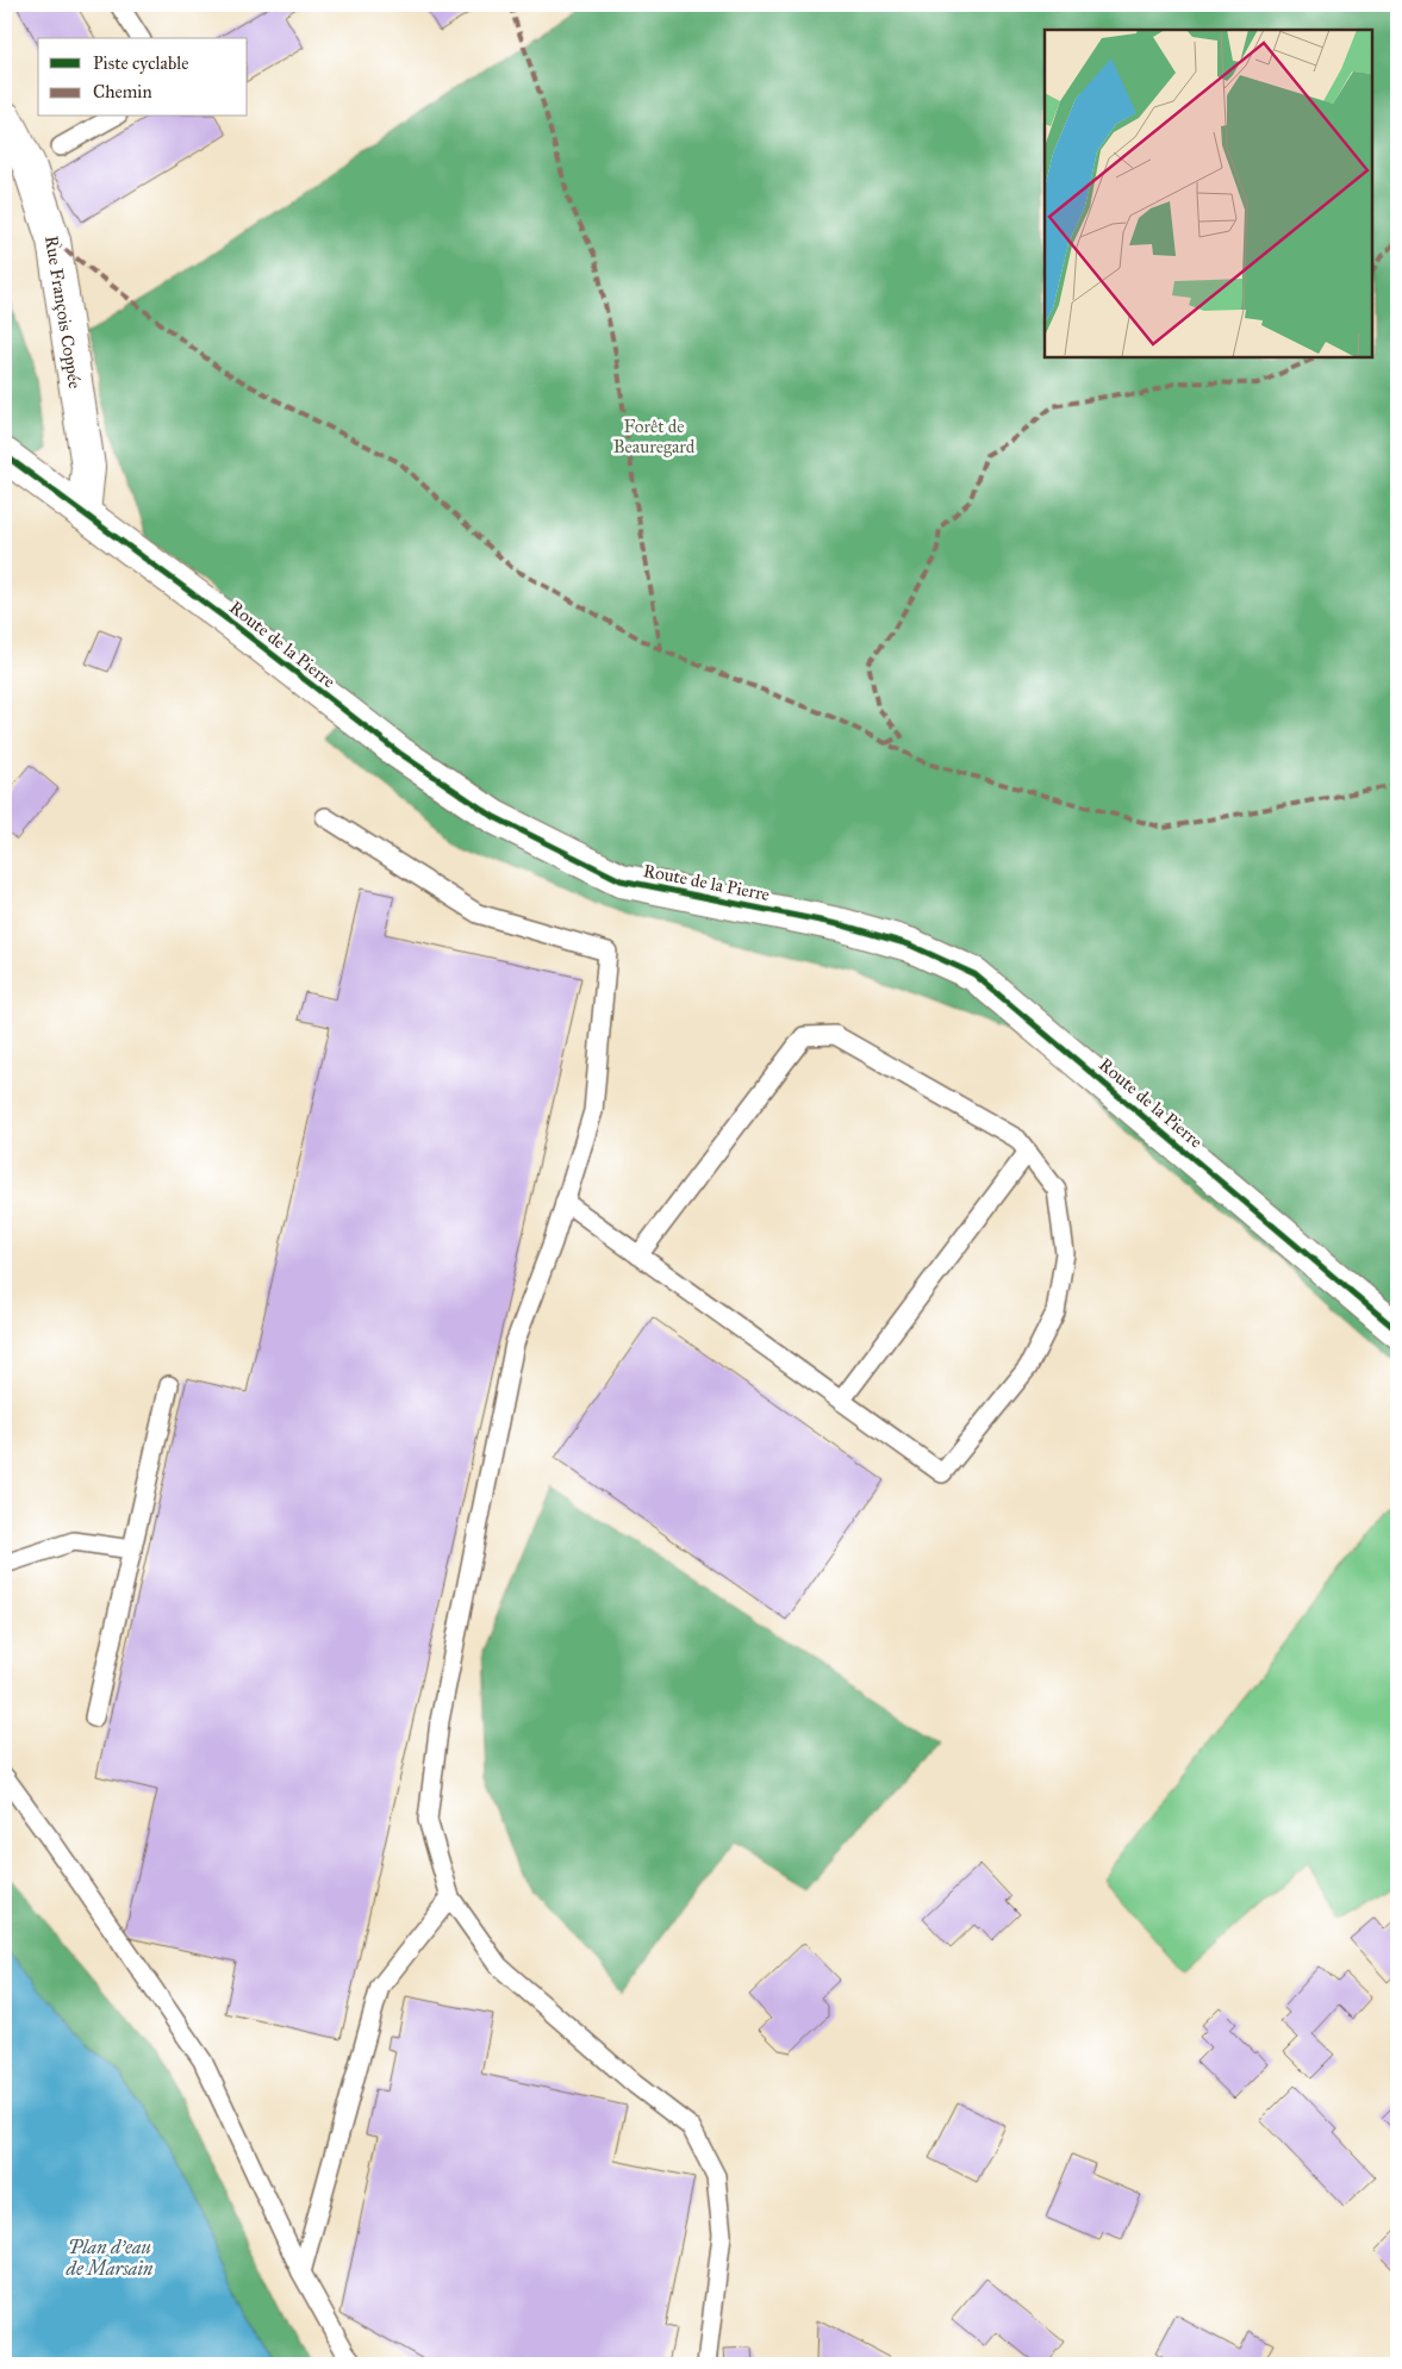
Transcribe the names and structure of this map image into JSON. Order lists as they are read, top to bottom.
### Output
{
  "streets": {
    "street": ["Rue François Coppée", "Route de la Pierre"]
  },
  "crossings": [
    ["Rue François Coppée", "Route de la Pierre"]
  ],
  "water": ["Plan d'eau de Marsain"],
  "parks": ["Forêt de Beauregard"],
  "legend": ["Piste cyclable", "Chemin"]
}
